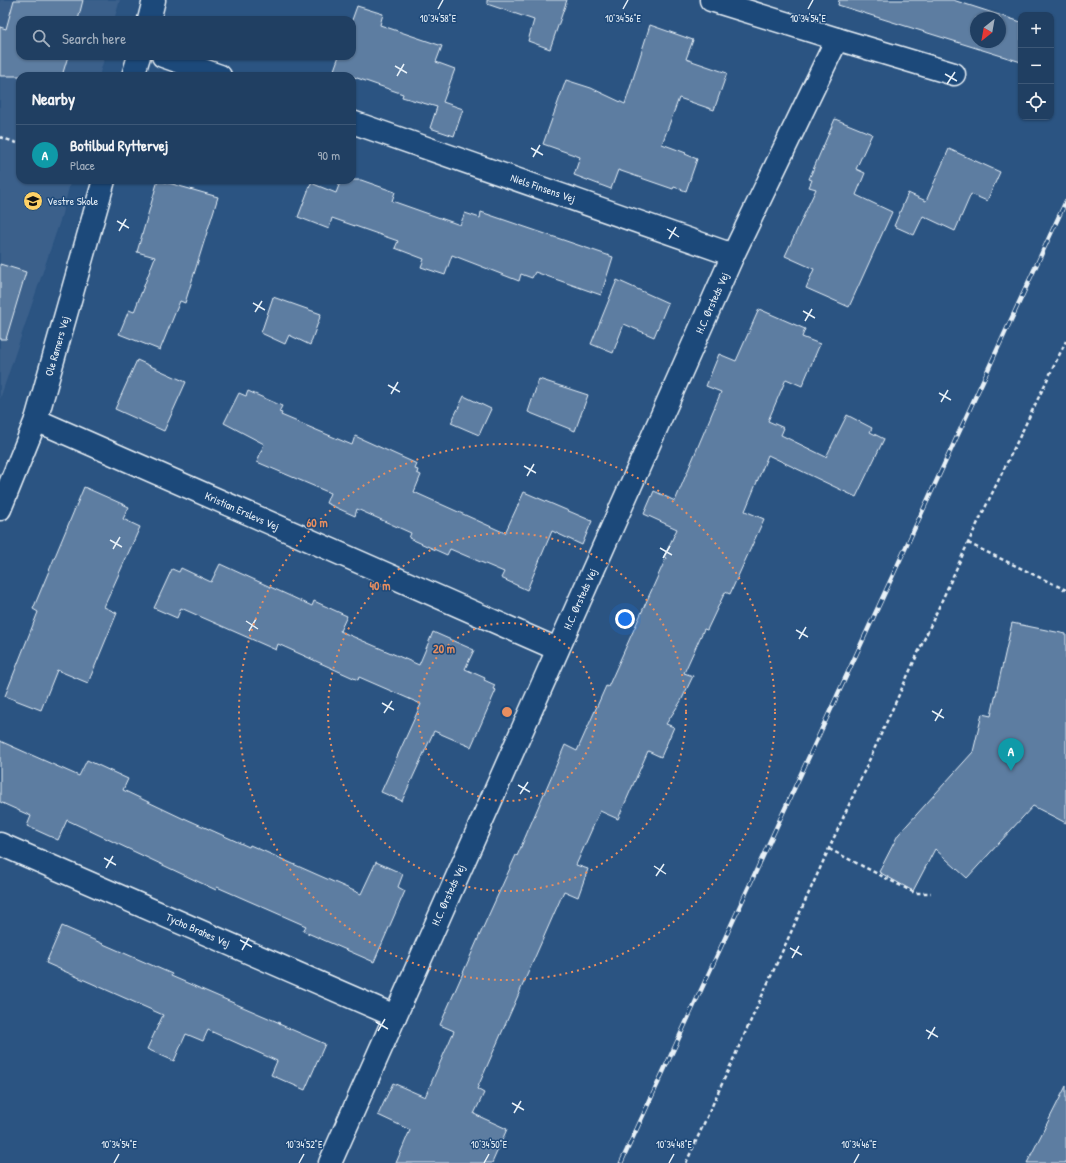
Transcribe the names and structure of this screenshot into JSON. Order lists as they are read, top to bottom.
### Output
{
  "streets": {
    "street": [
      "Niels Finsens Vej",
      "H.C. Ørsteds Vej",
      "Ole Rømers Vej",
      "Kristian Erslevs Vej",
      "Tycho Brahes Vej"
    ]
  },
  "crossings": [
    ["Niels Finsens Vej", "H.C. Ørsteds Vej"],
    ["H.C. Ørsteds Vej", "Kristian Erslevs Vej"],
    ["H.C. Ørsteds Vej", "Tycho Brahes Vej"],
    ["Ole Rømers Vej", "Kristian Erslevs Vej"]
  ],
  "places": {
    "school or university": ["Vestre Skole"]
  },
  "north": "bottom left",
  "page": {
    "map_buttons": ["+", "−"],
    "search": "Search here",
    "heading": "Nearby",
    "list": [
      {
        "mark": "A",
        "name": "Botilbud Ryttervej",
        "note": "Place",
        "value": "90 m"
      }
    ],
    "pins": "A"
  },
  "coordinates": [
    "10°34'58\"E",
    "10°34'56\"E",
    "10°34'54\"E",
    "10°34'52\"E",
    "10°34'50\"E",
    "10°34'48\"E",
    "10°34'46\"E"
  ],
  "rings": ["60 m", "40 m", "20 m"]
}
